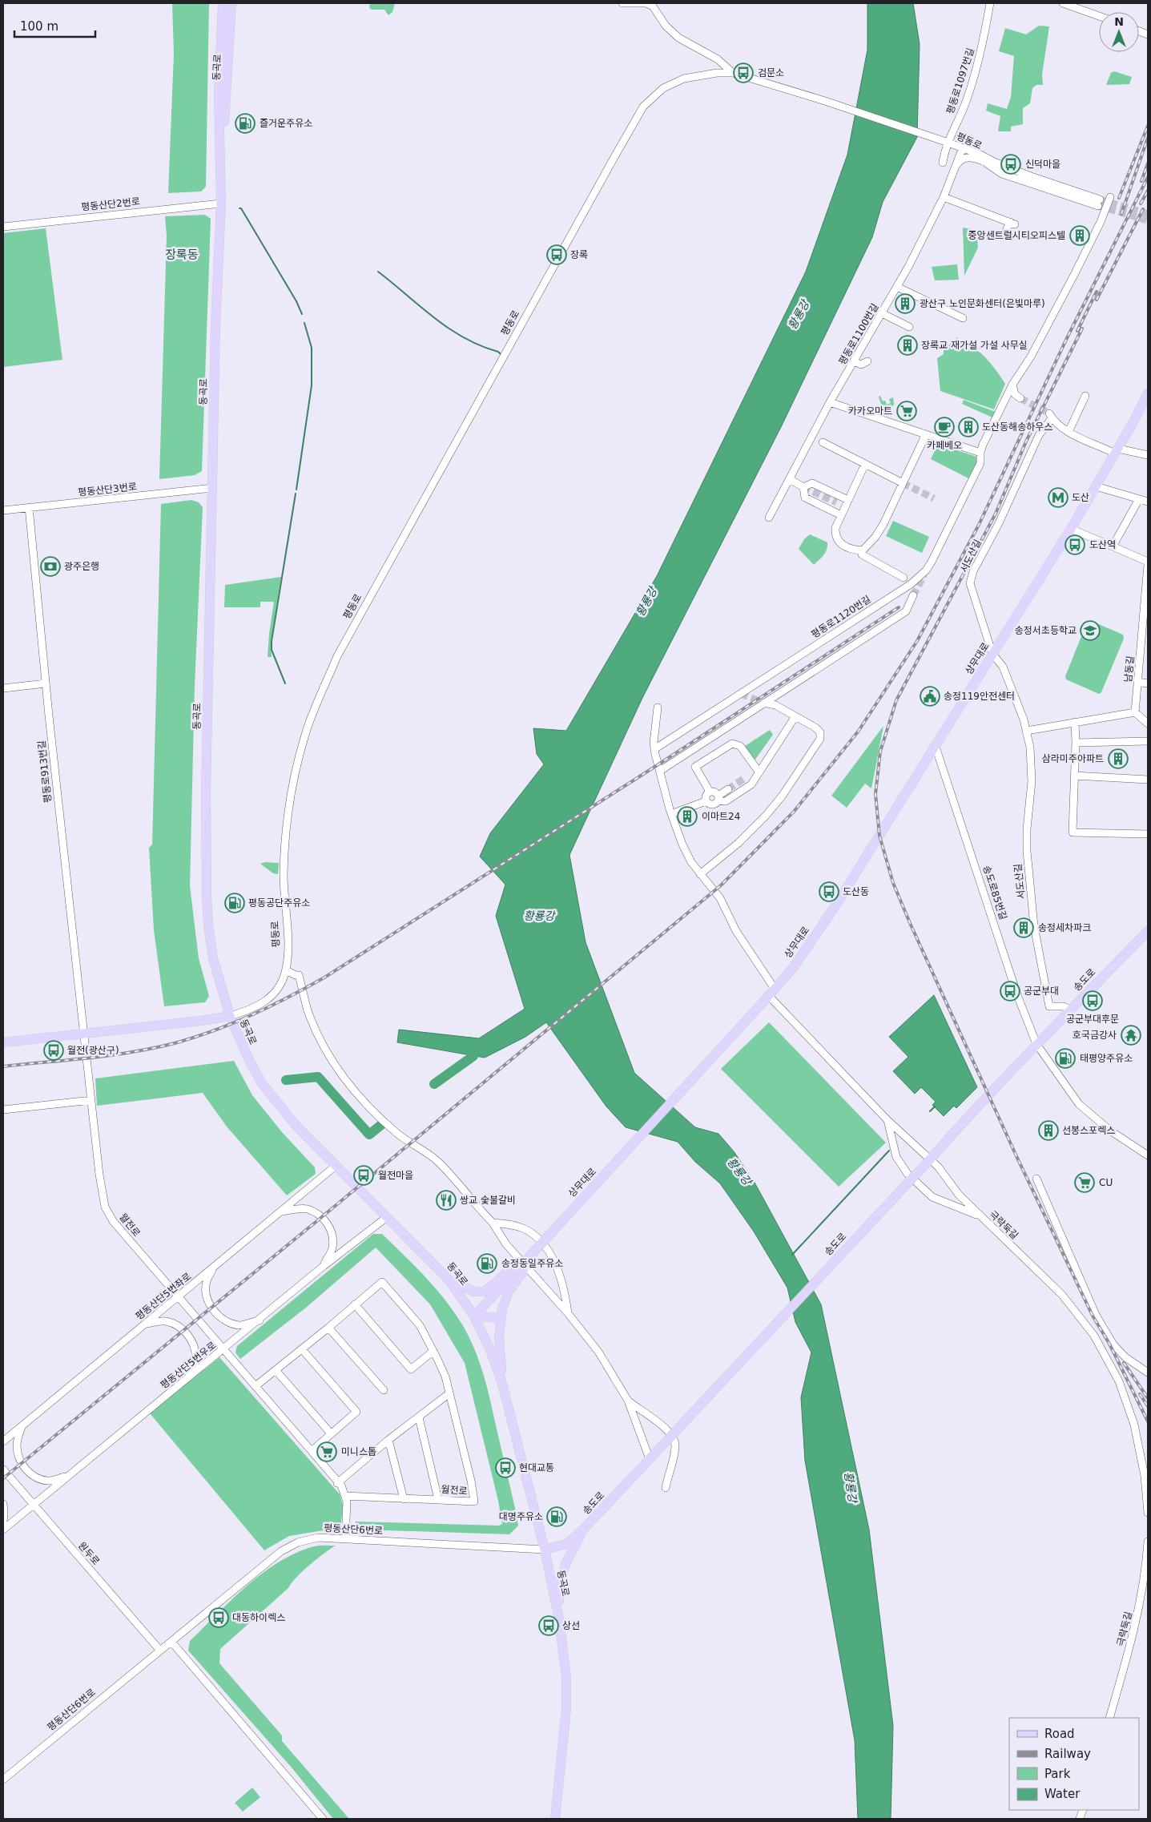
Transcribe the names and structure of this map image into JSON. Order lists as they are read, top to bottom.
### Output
{
  "streets": {
    "main road": [
      "동곡로",
      "평동로",
      "상무대로",
      "송도로"
    ],
    "street": [
      "평동로1097번길",
      "평동산단2번로",
      "평동로1100번길",
      "평동산단3번로",
      "서도산길",
      "평동로1120번길",
      "남동길",
      "평동로913번길",
      "송도로85번길",
      "월전로",
      "극락둑길",
      "평동산단5번좌로",
      "평동산단5번우로",
      "평동산단6번로",
      "원두로"
    ]
  },
  "crossings": [
    ["동곡로", "평동로"],
    ["동곡로", "평동산단2번로"],
    ["동곡로", "평동산단3번로"],
    ["동곡로", "상무대로"],
    ["동곡로", "송도로"],
    ["동곡로", "평동산단5번좌로"],
    ["동곡로", "평동산단5번우로"],
    ["동곡로", "평동산단6번로"],
    ["평동로1097번길", "평동로"],
    ["평동로", "평동로1100번길"],
    ["평동로", "평동로913번길"],
    ["평동로", "월전로"],
    ["평동산단3번로", "평동로913번길"],
    ["서도산길", "상무대로"],
    ["서도산길", "송도로"],
    ["평동로1120번길", "극락둑길"],
    ["상무대로", "송도로85번길"],
    ["상무대로", "극락둑길"],
    ["평동로913번길", "월전로"],
    ["송도로85번길", "송도로"],
    ["송도로", "극락둑길"],
    ["송도로", "평동산단6번로"],
    ["월전로", "평동산단5번좌로"],
    ["월전로", "평동산단5번우로"],
    ["월전로", "평동산단6번로"],
    ["평동산단5번우로", "원두로"],
    ["평동산단6번로", "원두로"]
  ],
  "districts": ["장록동"],
  "water": ["황룡강"],
  "places": {
    "bus stop": [
      "검문소",
      "신덕마을",
      "장록",
      "도산역",
      "도산동",
      "공군부대",
      "공군부대후문",
      "월전(광산구)",
      "월전마을",
      "현대교통",
      "대동하이렉스",
      "상선"
    ],
    "fuel station": [
      "즐거운주유소",
      "평동공단주유소",
      "태평양주유소",
      "송정동일주유소",
      "대명주유소"
    ],
    "building": [
      "중앙센트럴시티오피스텔",
      "광산구 노인문화센터(은빛마루)",
      "장록교 재가설 가설 사무실",
      "도산동해송하우스",
      "삼라미주아파트",
      "이마트24",
      "송정세차파크",
      "선봉스포렉스"
    ],
    "supermarket": ["카카오마트", "CU", "미니스톱"],
    "cafe": ["카페베오"],
    "metro station": ["도산"],
    "bank": ["광주은행"],
    "school or university": ["송정서초등학교"],
    "public building": ["송정119안전센터"],
    "temple": ["호국금강사"],
    "restaurant": ["쌍교 숯불갈비"]
  },
  "legend": [
    "Road",
    "Railway",
    "Park",
    "Water"
  ],
  "scale_bar": "100 m",
  "north": "top"
}
